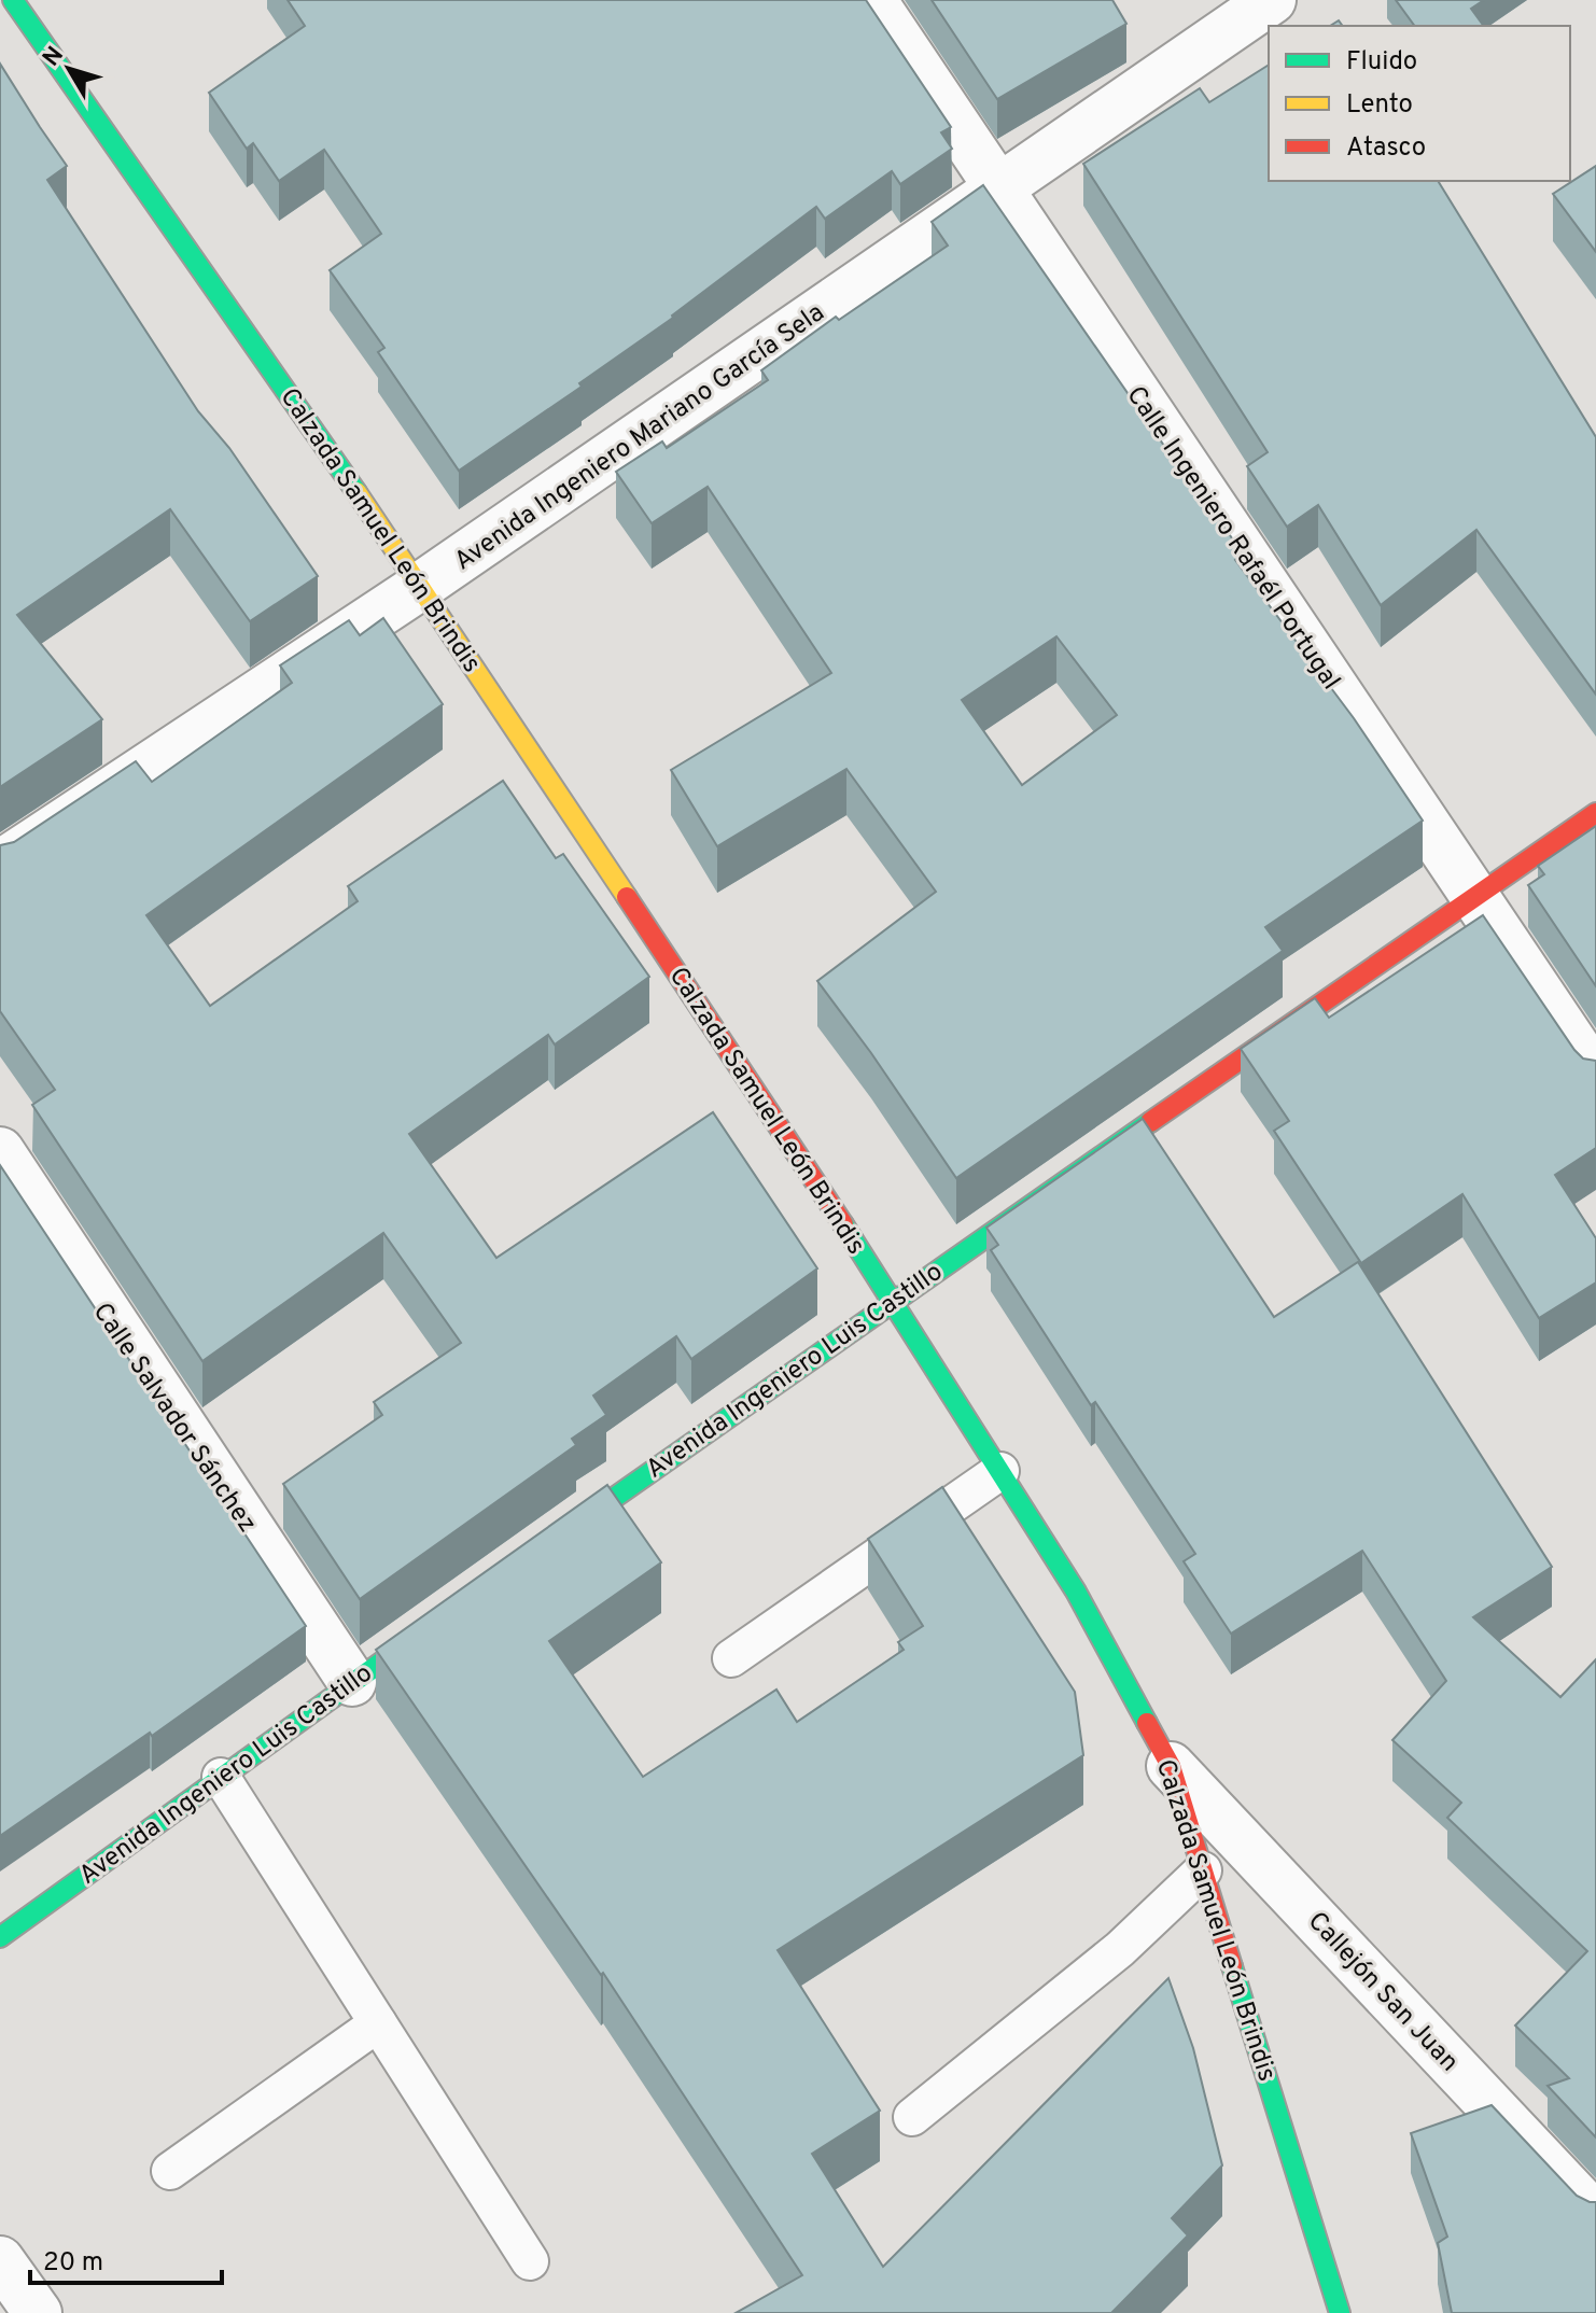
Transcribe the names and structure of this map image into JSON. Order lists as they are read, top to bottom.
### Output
{
  "streets": {
    "street": [
      "Avenida Ingeniero Mariano García Sela",
      "Calzada Samuel León Brindis",
      "Calle Ingeniero Rafaél Portugal",
      "Avenida Ingeniero Luis Castillo",
      "Calle Salvador Sánchez",
      "Callejón San Juan"
    ]
  },
  "crossings": [
    ["Avenida Ingeniero Mariano García Sela", "Calzada Samuel León Brindis"],
    ["Avenida Ingeniero Mariano García Sela", "Calle Ingeniero Rafaél Portugal"],
    ["Calzada Samuel León Brindis", "Avenida Ingeniero Luis Castillo"],
    ["Calzada Samuel León Brindis", "Callejón San Juan"],
    ["Calle Ingeniero Rafaél Portugal", "Avenida Ingeniero Luis Castillo"],
    ["Avenida Ingeniero Luis Castillo", "Calle Salvador Sánchez"]
  ],
  "legend": ["Fluido", "Lento", "Atasco"],
  "scale_bar": "20 m",
  "north": "top left"
}
